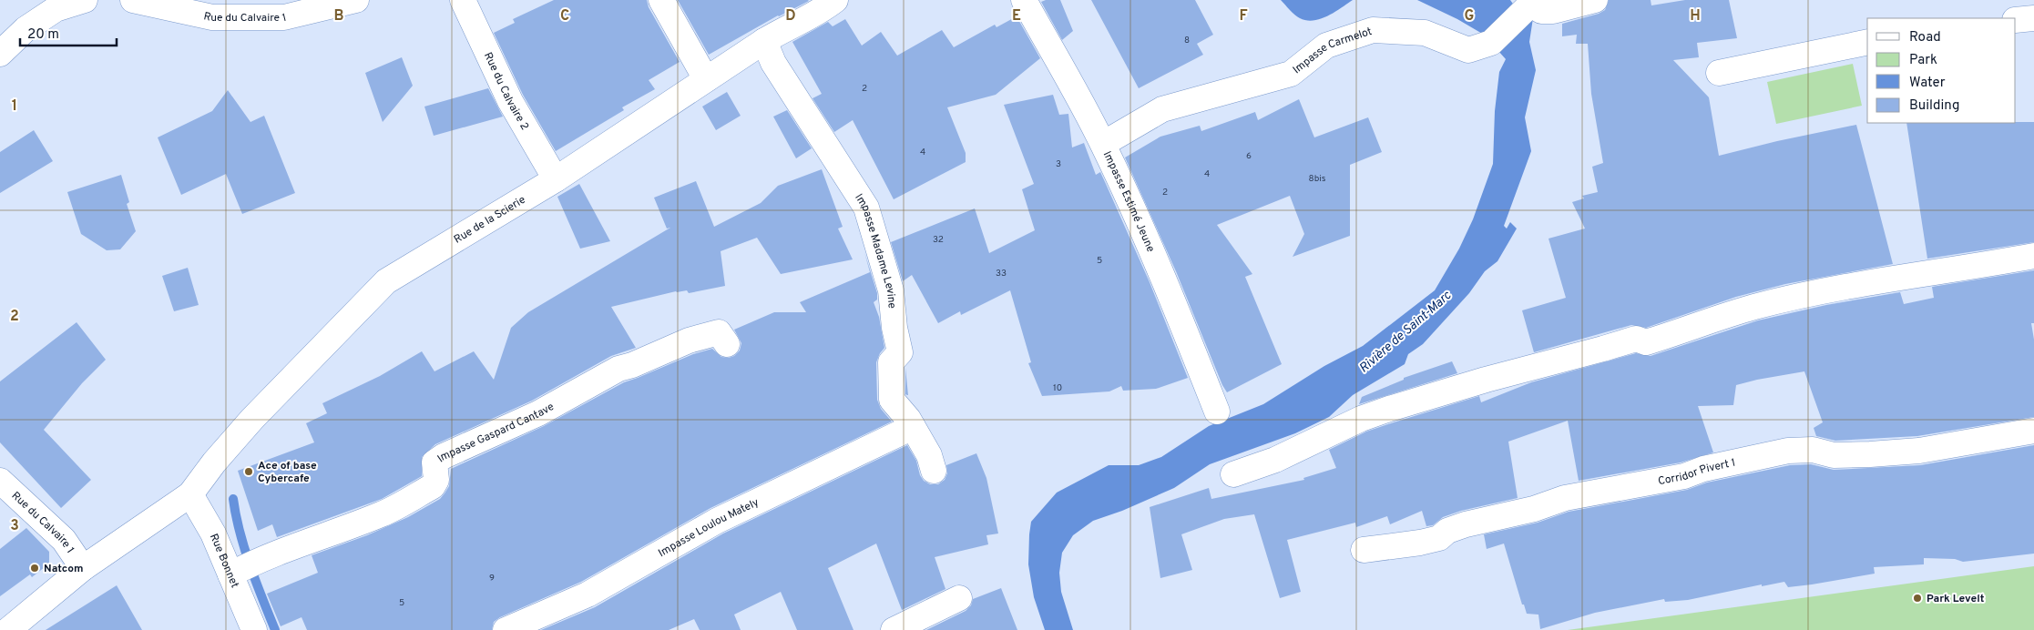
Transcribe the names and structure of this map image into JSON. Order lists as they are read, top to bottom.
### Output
{
  "streets": {
    "street": [
      "Rue du Calvaire 1",
      "Impasse Carmelot",
      "Rue du Calvaire 2",
      "Impasse Estimé Jeune",
      "Rue de la Scierie",
      "Impasse Madame Levine",
      "Impasse Gaspard Cantave",
      "Corridor Pivert 1",
      "Impasse Loulou Mately",
      "Rue Bonnet"
    ]
  },
  "crossings": [
    ["Rue du Calvaire 1", "Rue de la Scierie"],
    ["Impasse Carmelot", "Impasse Estimé Jeune"],
    ["Rue du Calvaire 2", "Rue de la Scierie"],
    ["Rue de la Scierie", "Impasse Madame Levine"],
    ["Rue de la Scierie", "Rue Bonnet"],
    ["Impasse Madame Levine", "Impasse Loulou Mately"],
    ["Impasse Gaspard Cantave", "Rue Bonnet"]
  ],
  "water": ["Rivière de Saint-Marc"],
  "places": ["Ace of base Cybercafe", "Natcom", "Park Levelt"],
  "house_numbers": [
    "8",
    "2",
    "4",
    "6",
    "3",
    "4",
    "8bis",
    "2",
    "32",
    "5",
    "33",
    "10",
    "9",
    "5"
  ],
  "legend": [
    "Road",
    "Park",
    "Water",
    "Building"
  ],
  "scale_bar": "20 m",
  "grid": {
    "columns": [
      "B",
      "C",
      "D",
      "E",
      "F",
      "G",
      "H"
    ],
    "rows": ["1", "2", "3"]
  }
}
